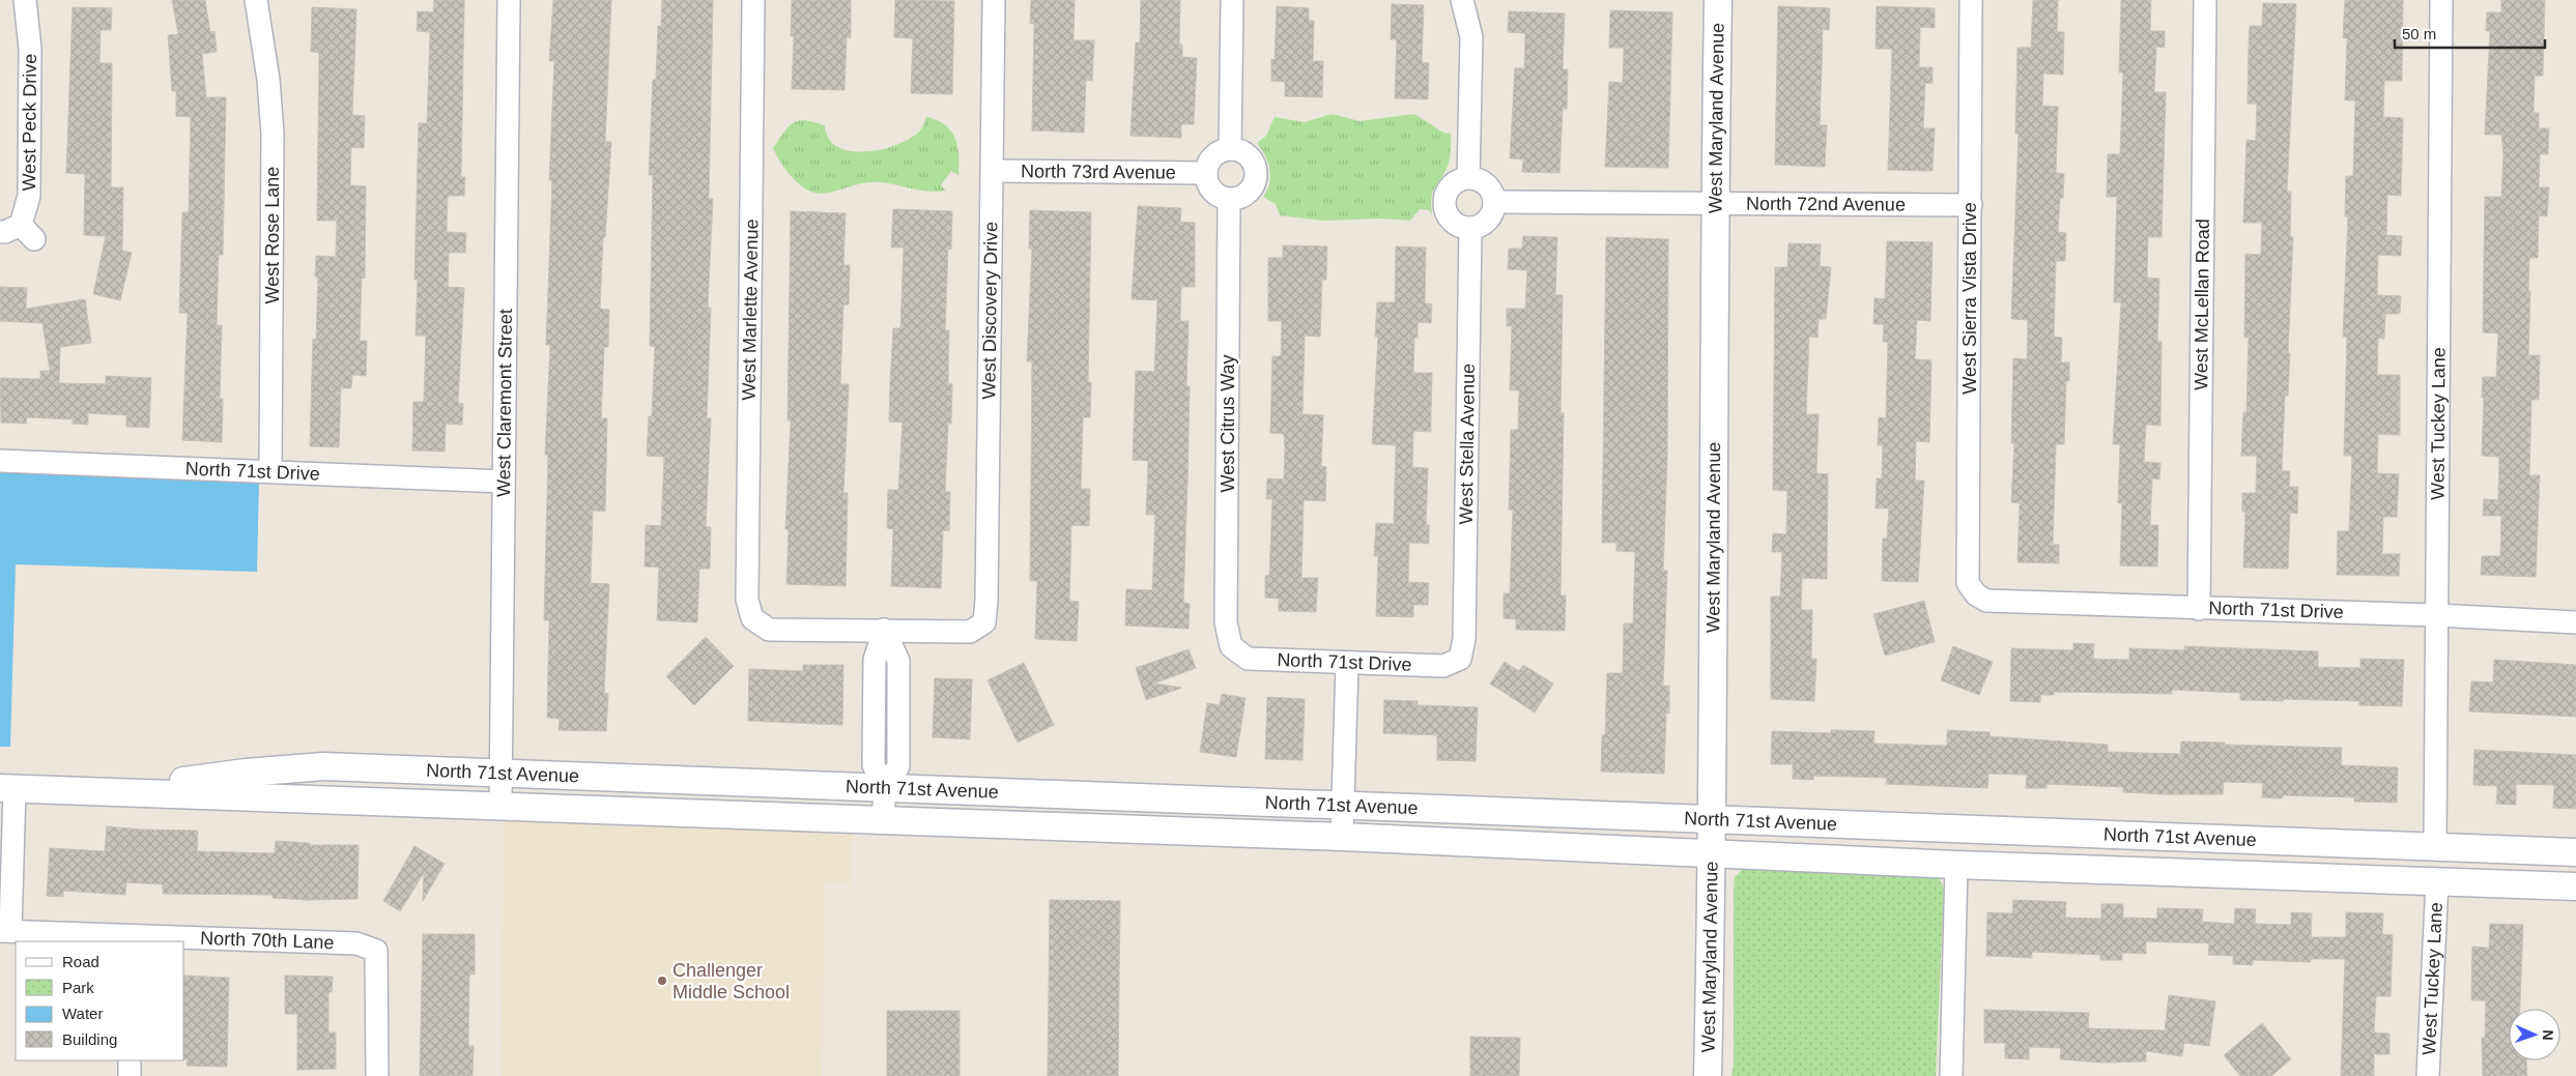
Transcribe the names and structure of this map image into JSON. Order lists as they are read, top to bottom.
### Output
{
  "streets": {
    "street": [
      "West Maryland Avenue",
      "West Peck Drive",
      "North 73rd Avenue",
      "North 72nd Avenue",
      "West Rose Lane",
      "West Sierra Vista Drive",
      "West McLellan Road",
      "West Marlette Avenue",
      "West Discovery Drive",
      "West Claremont Street",
      "West Citrus Way",
      "West Tuckey Lane",
      "West Stella Avenue",
      "North 71st Drive",
      "North 71st Avenue",
      "North 70th Lane"
    ]
  },
  "crossings": [
    ["West Maryland Avenue", "North 72nd Avenue"],
    ["West Maryland Avenue", "North 71st Avenue"],
    ["North 73rd Avenue", "West Discovery Drive"],
    ["North 73rd Avenue", "West Citrus Way"],
    ["North 72nd Avenue", "West Sierra Vista Drive"],
    ["North 72nd Avenue", "West Stella Avenue"],
    ["West Rose Lane", "North 71st Drive"],
    ["West Sierra Vista Drive", "North 71st Drive"],
    ["West McLellan Road", "North 71st Drive"],
    ["West Marlette Avenue", "West Discovery Drive"],
    ["West Claremont Street", "North 71st Drive"],
    ["West Claremont Street", "North 71st Avenue"],
    ["West Citrus Way", "North 71st Drive"],
    ["West Tuckey Lane", "North 71st Drive"],
    ["West Tuckey Lane", "North 71st Avenue"],
    ["West Stella Avenue", "North 71st Drive"]
  ],
  "places": ["Challenger Middle School"],
  "legend": [
    "Road",
    "Park",
    "Water",
    "Building"
  ],
  "scale_bar": "50 m",
  "north": "right"
}
